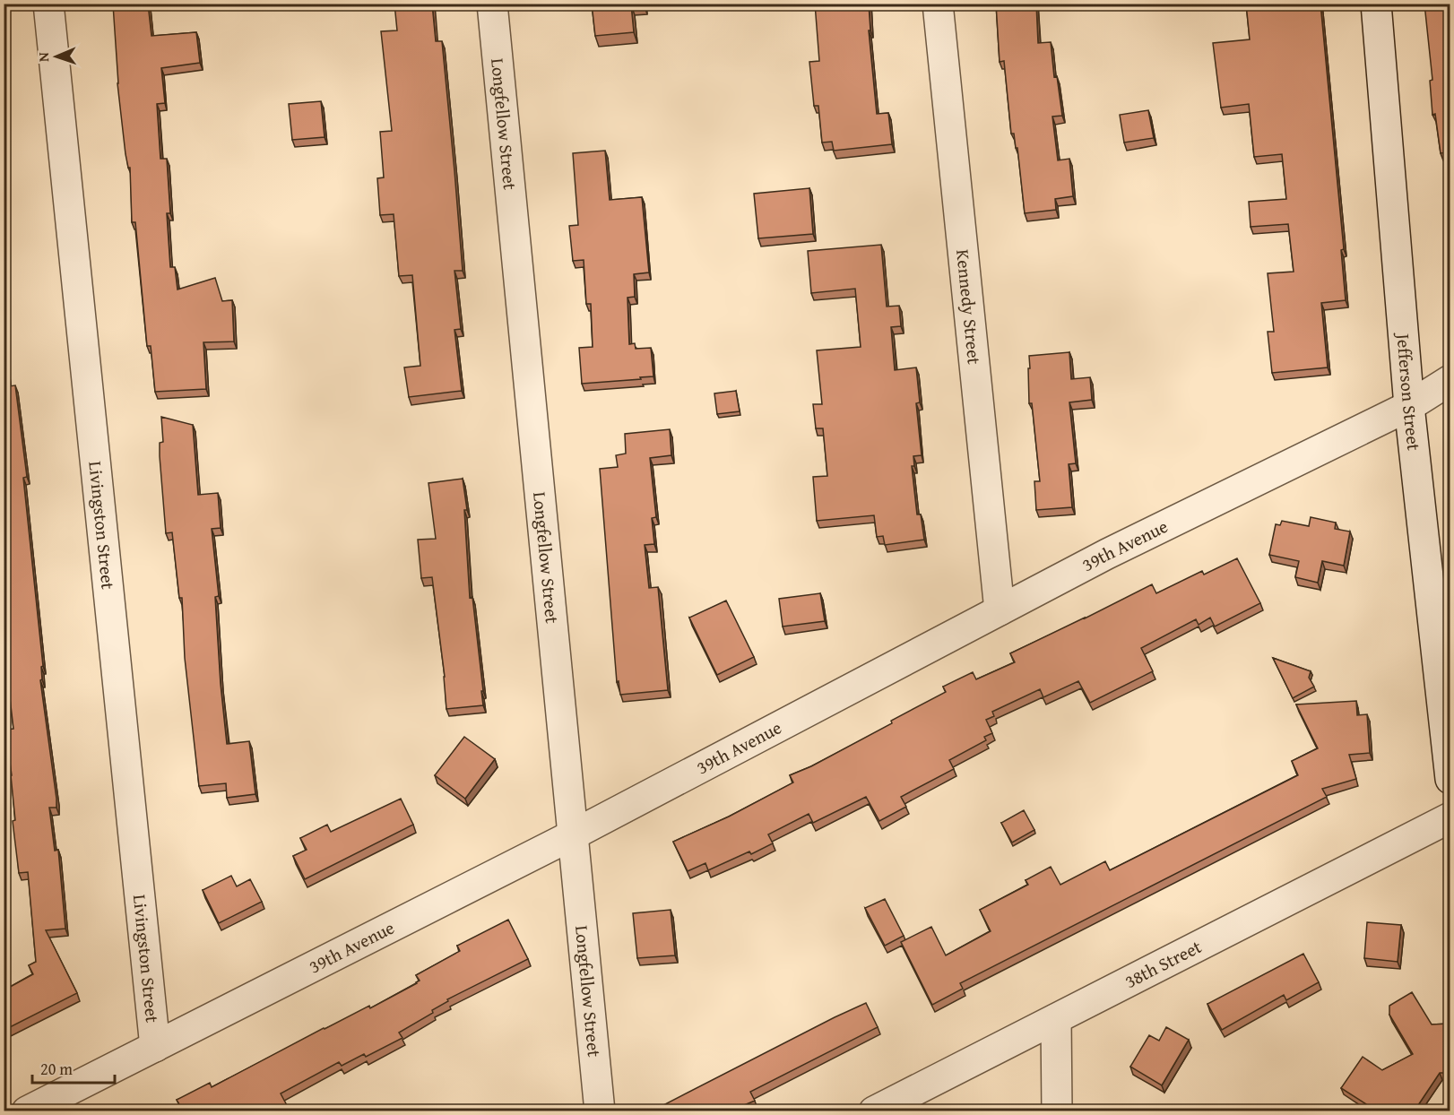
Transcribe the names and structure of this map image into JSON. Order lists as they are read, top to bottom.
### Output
{
  "streets": {
    "street": [
      "Longfellow Street",
      "Kennedy Street",
      "Jefferson Street",
      "Livingston Street",
      "39th Avenue",
      "38th Street"
    ]
  },
  "crossings": [
    ["Longfellow Street", "39th Avenue"],
    ["Kennedy Street", "39th Avenue"],
    ["Jefferson Street", "39th Avenue"],
    ["Livingston Street", "39th Avenue"]
  ],
  "scale_bar": "20 m",
  "north": "left"
}
